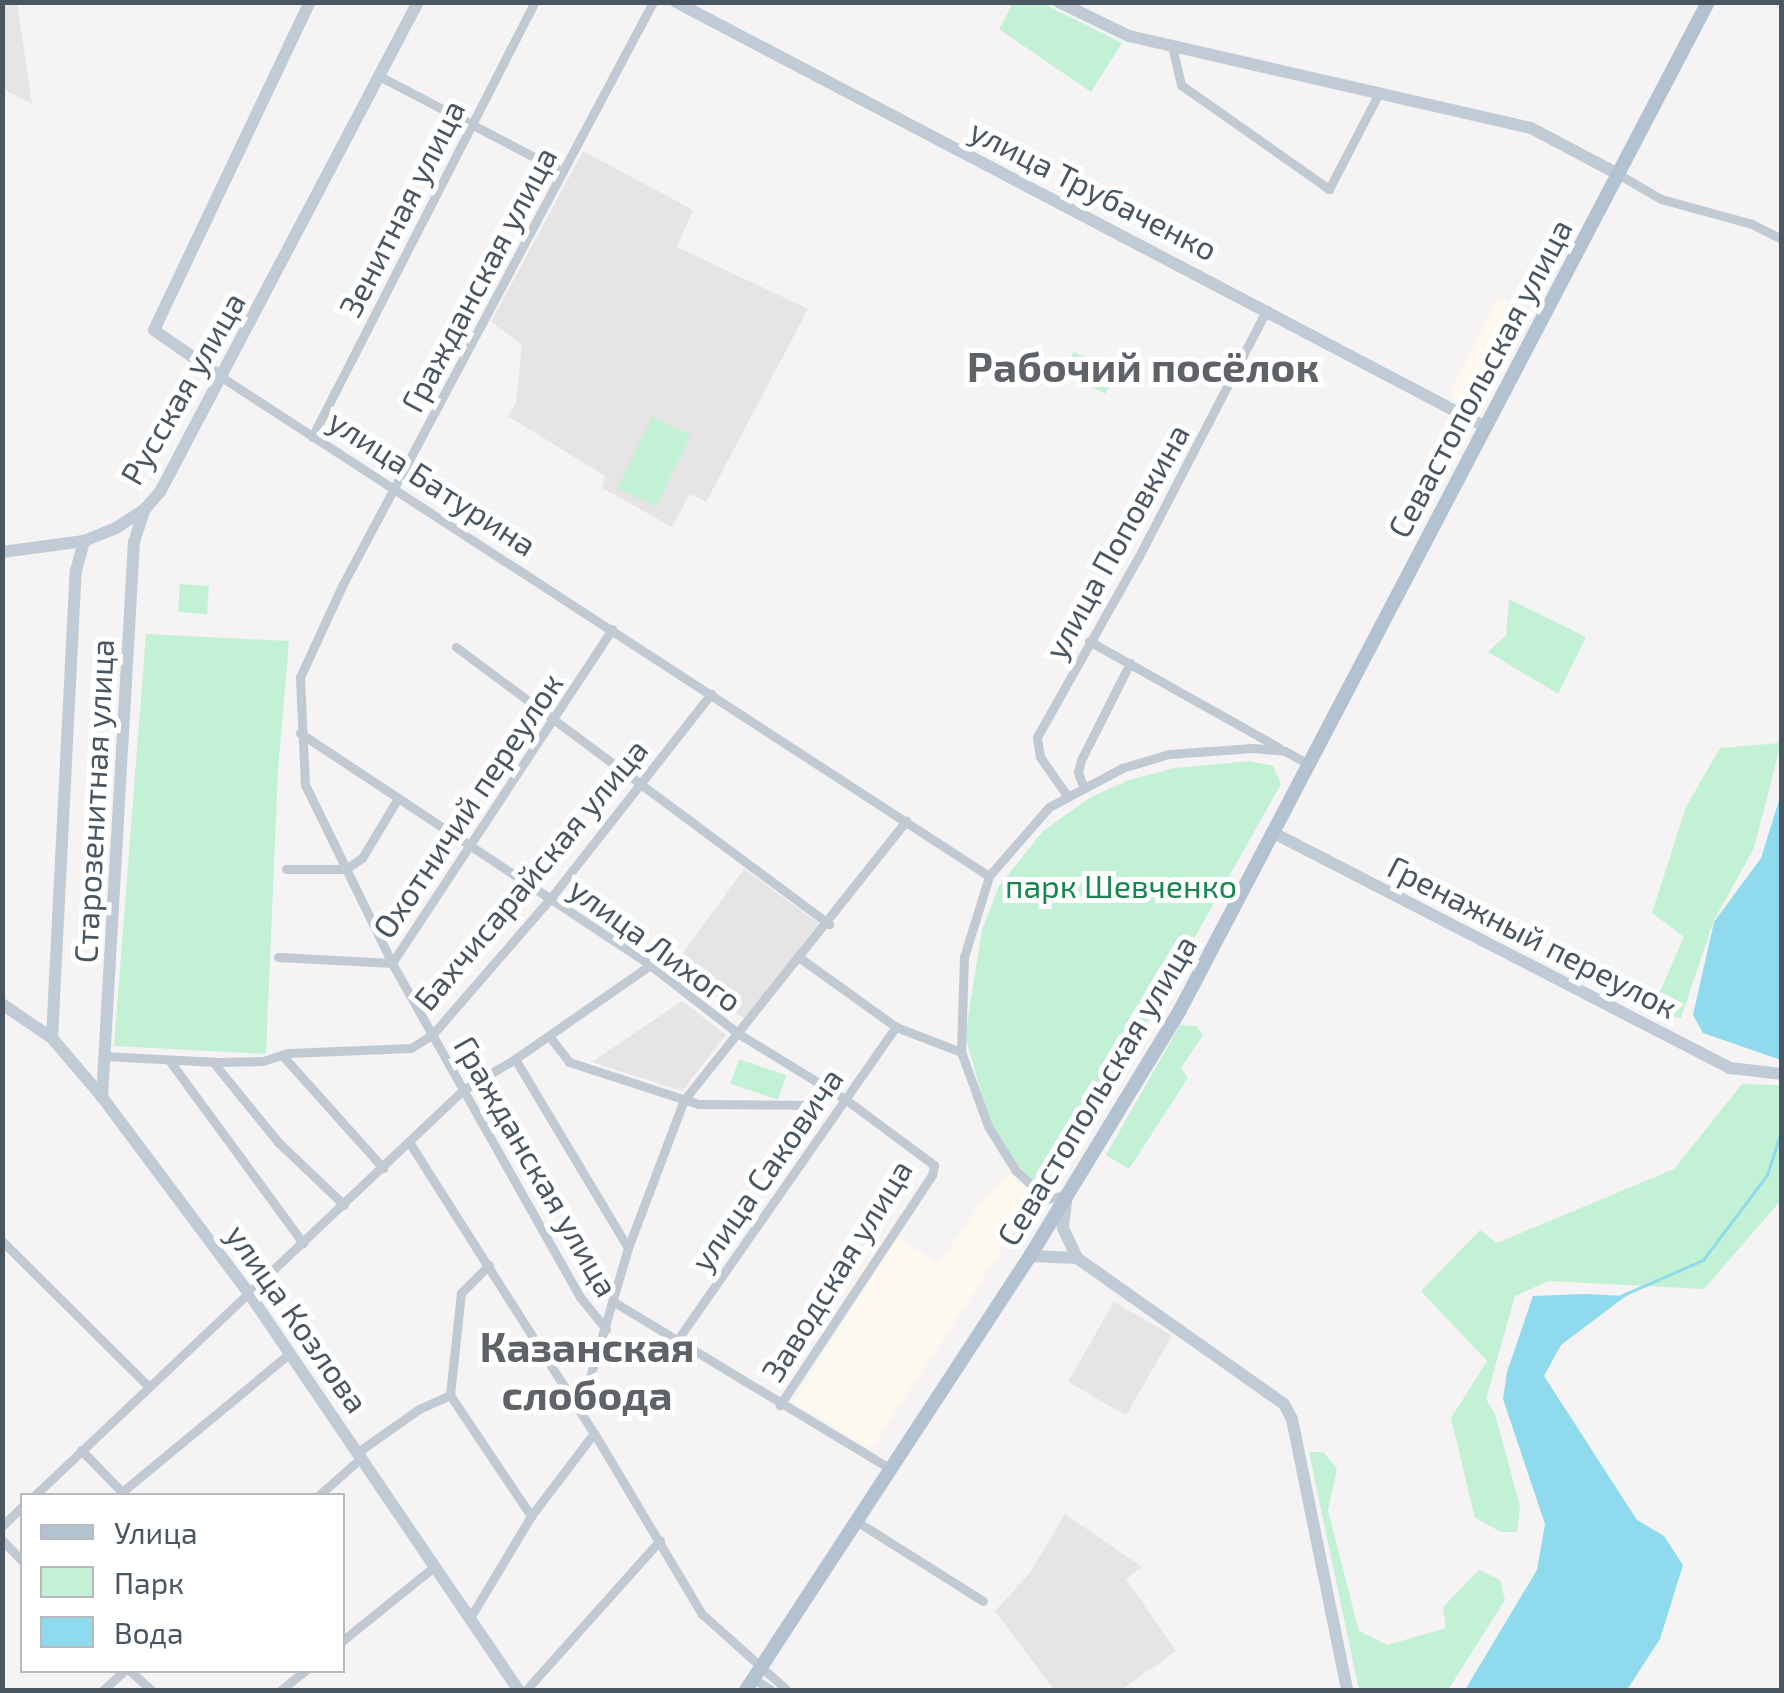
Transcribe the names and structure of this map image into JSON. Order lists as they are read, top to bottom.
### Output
{
  "streets": {
    "main road": [
      "улица Трубаченко",
      "Севастопольская улица",
      "Русская улица",
      "улица Батурина",
      "Старозенитная улица",
      "Бахчисарайская улица",
      "Гренажный переулок",
      "улица Козлова"
    ],
    "street": [
      "Зенитная улица",
      "Гражданская улица",
      "улица Поповкина",
      "Охотничий переулок",
      "улица Лихого",
      "улица Саковича",
      "Заводская улица"
    ]
  },
  "crossings": [
    ["улица Трубаченко", "Севастопольская улица"],
    ["улица Трубаченко", "улица Поповкина"],
    ["Зенитная улица", "улица Батурина"],
    ["Гражданская улица", "улица Батурина"],
    ["Гражданская улица", "Охотничий переулок"],
    ["Гражданская улица", "Бахчисарайская улица"],
    ["Гражданская улица", "улица Лихого"],
    ["Севастопольская улица", "Гренажный переулок"],
    ["Русская улица", "улица Батурина"],
    ["Русская улица", "Старозенитная улица"],
    ["улица Батурина", "Охотничий переулок"],
    ["улица Батурина", "Бахчисарайская улица"],
    ["Старозенитная улица", "Бахчисарайская улица"],
    ["Старозенитная улица", "улица Козлова"],
    ["Охотничий переулок", "улица Лихого"],
    ["Бахчисарайская улица", "улица Лихого"],
    ["Бахчисарайская улица", "улица Козлова"],
    ["улица Лихого", "улица Саковича"],
    ["улица Лихого", "Заводская улица"]
  ],
  "districts": ["Рабочий посёлок", "Казанская слобода"],
  "parks": ["парк Шевченко"],
  "legend": ["Улица", "Парк", "Вода"]
}
